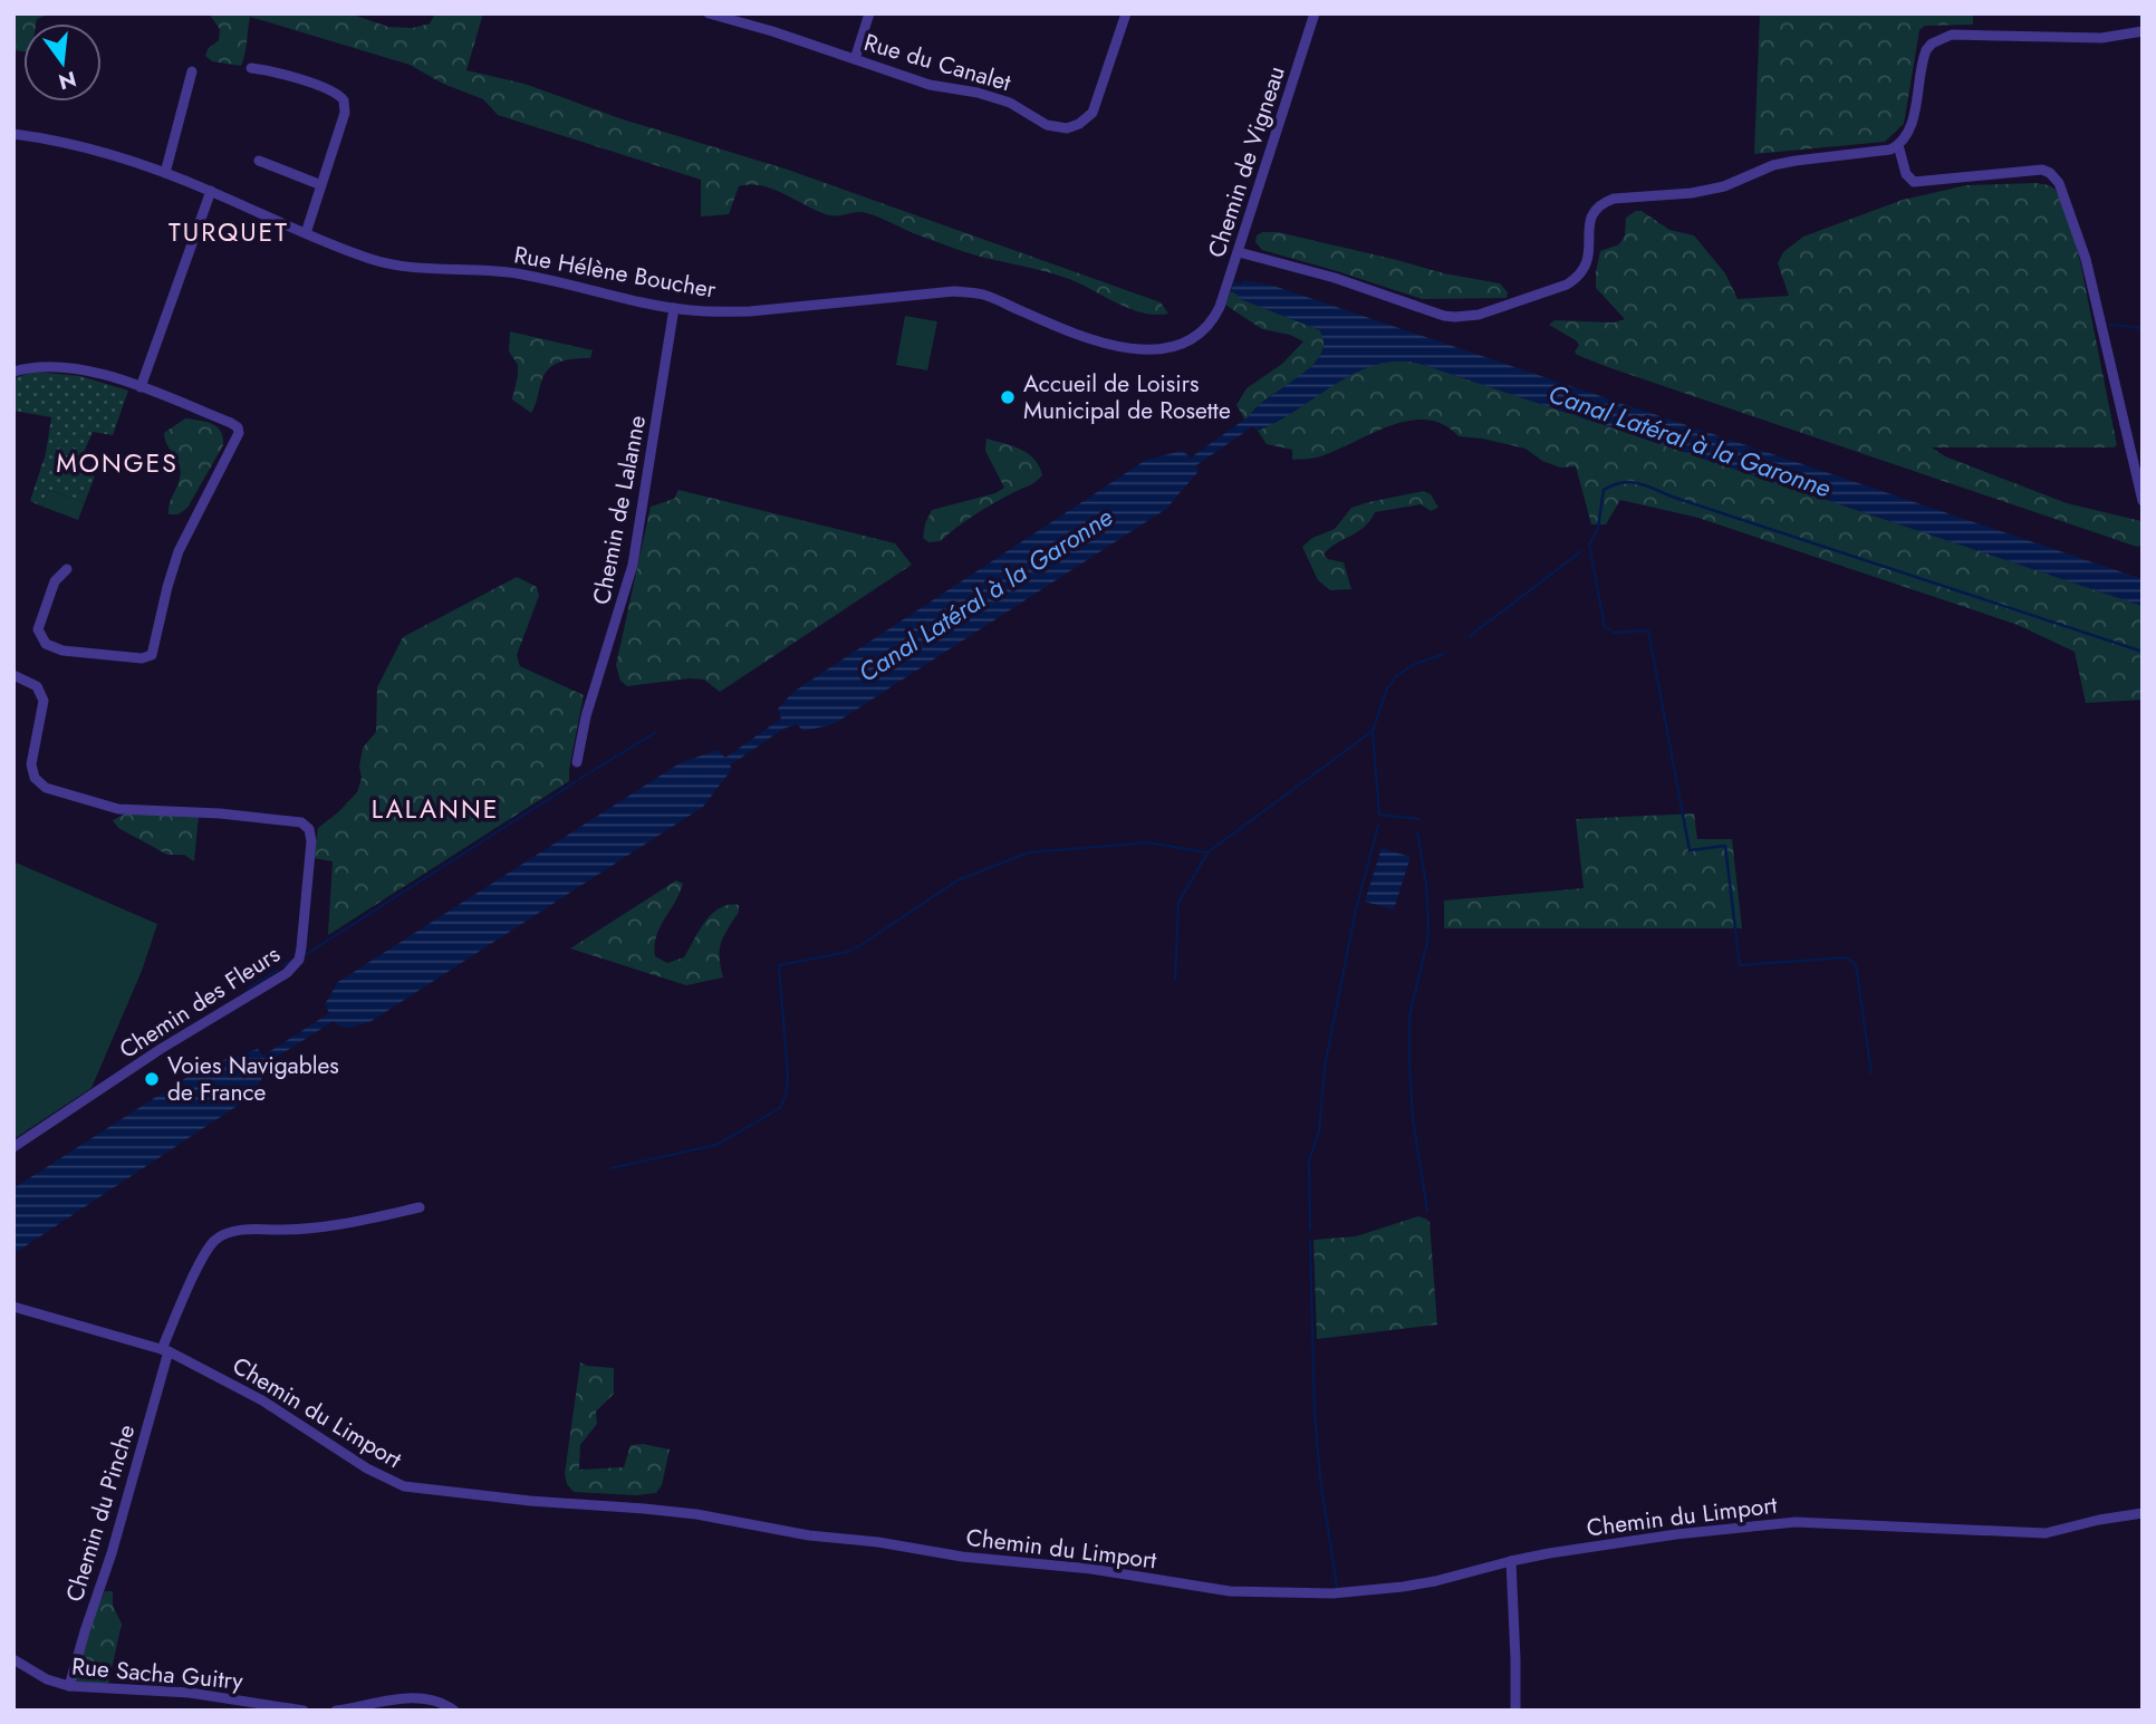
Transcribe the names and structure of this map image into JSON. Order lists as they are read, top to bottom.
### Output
{
  "streets": {
    "street": [
      "Rue du Canalet",
      "Chemin de Vigneau",
      "Rue Hélène Boucher",
      "Chemin de Lalanne",
      "Chemin des Fleurs",
      "Chemin du Limport",
      "Chemin du Pinche",
      "Rue Sacha Guitry"
    ]
  },
  "crossings": [
    ["Chemin de Vigneau", "Rue Hélène Boucher"],
    ["Rue Hélène Boucher", "Chemin de Lalanne"],
    ["Chemin du Limport", "Chemin du Pinche"],
    ["Chemin du Pinche", "Rue Sacha Guitry"]
  ],
  "districts": ["TURQUET", "MONGES", "LALANNE"],
  "water": ["Canal Latéral à la Garonne"],
  "places": ["Accueil de Loisirs Municipal de Rosette", "Voies Navigables de France"],
  "north": "bottom"
}
